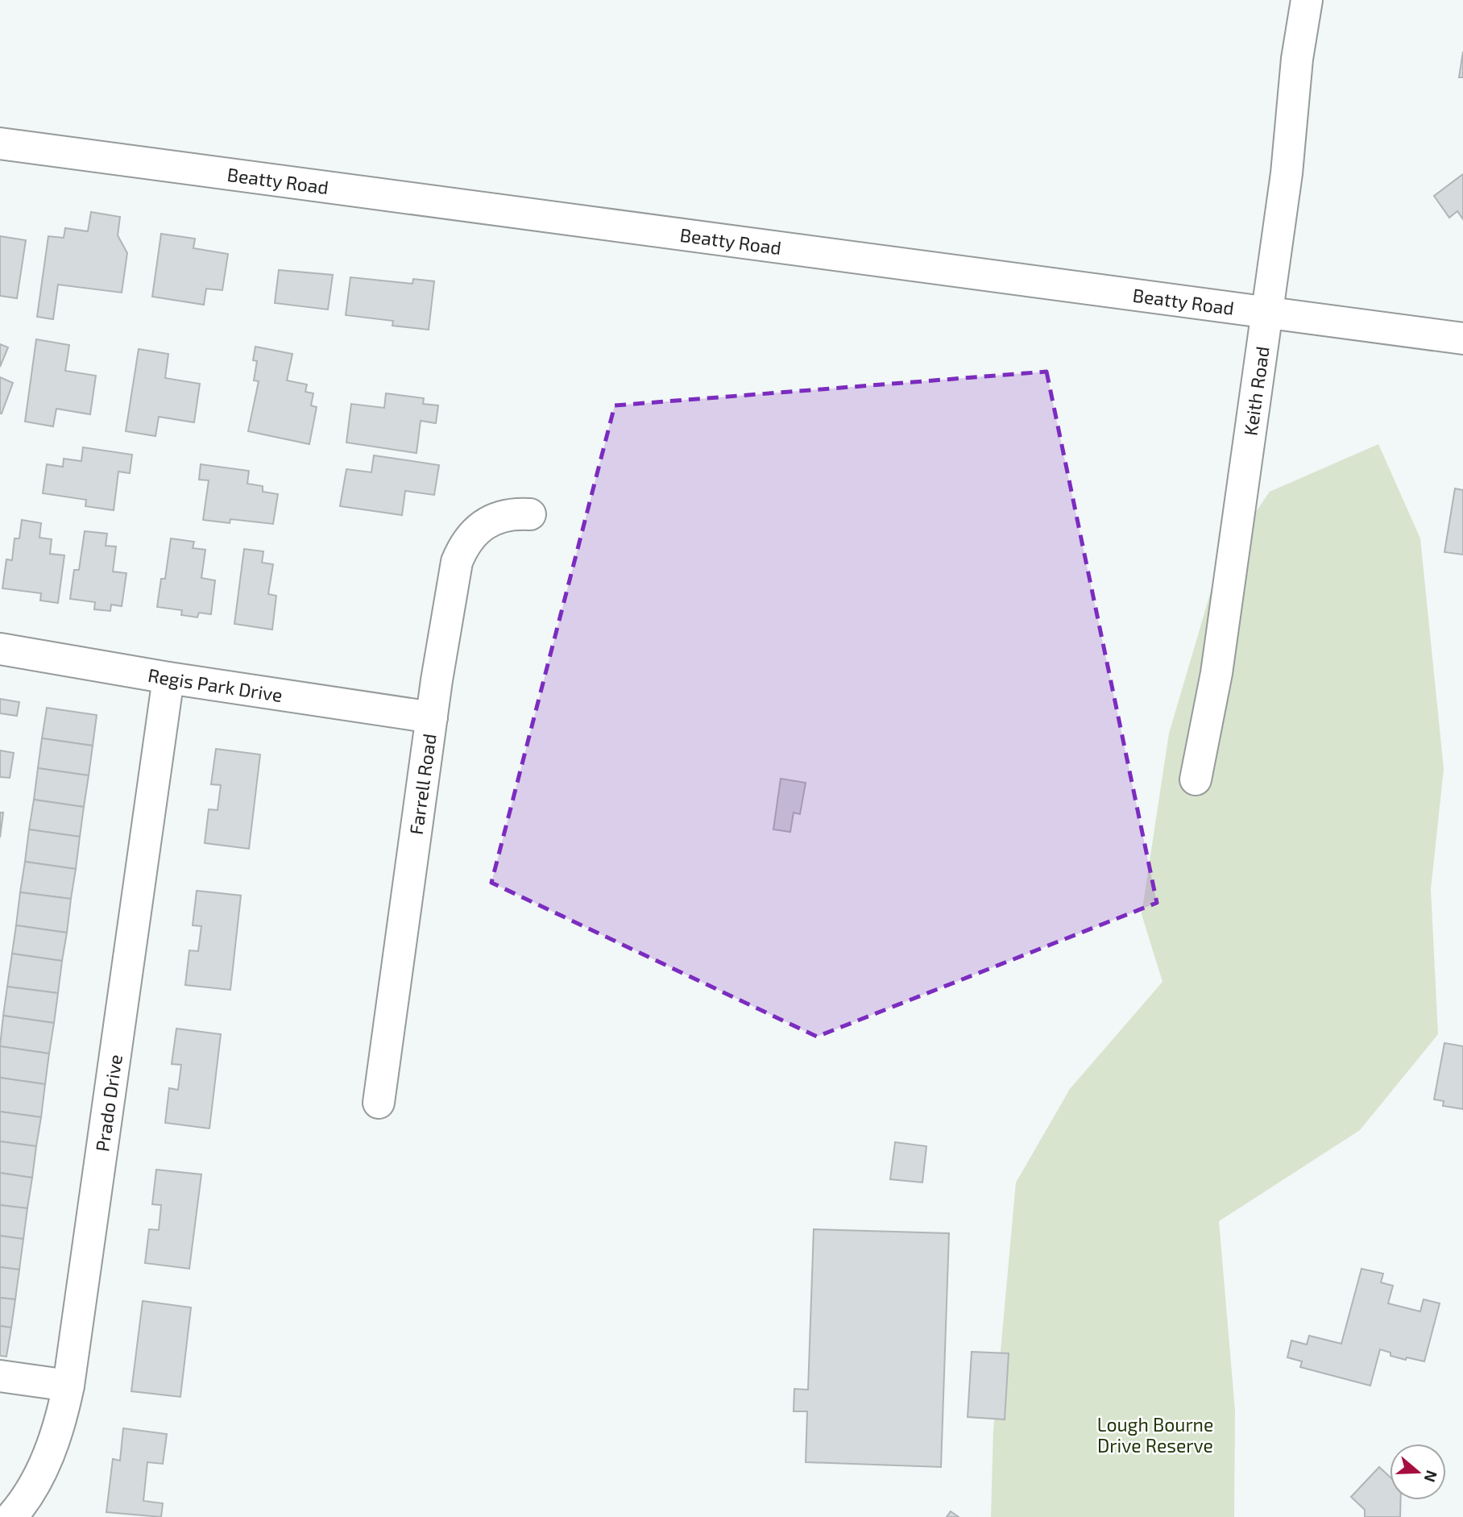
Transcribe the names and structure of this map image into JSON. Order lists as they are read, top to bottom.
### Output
{
  "streets": {
    "street": [
      "Beatty Road",
      "Keith Road",
      "Regis Park Drive",
      "Farrell Road",
      "Prado Drive"
    ]
  },
  "crossings": [
    ["Beatty Road", "Keith Road"],
    ["Regis Park Drive", "Farrell Road"],
    ["Regis Park Drive", "Prado Drive"]
  ],
  "parks": ["Lough Bourne Drive Reserve"],
  "north": "right"
}
